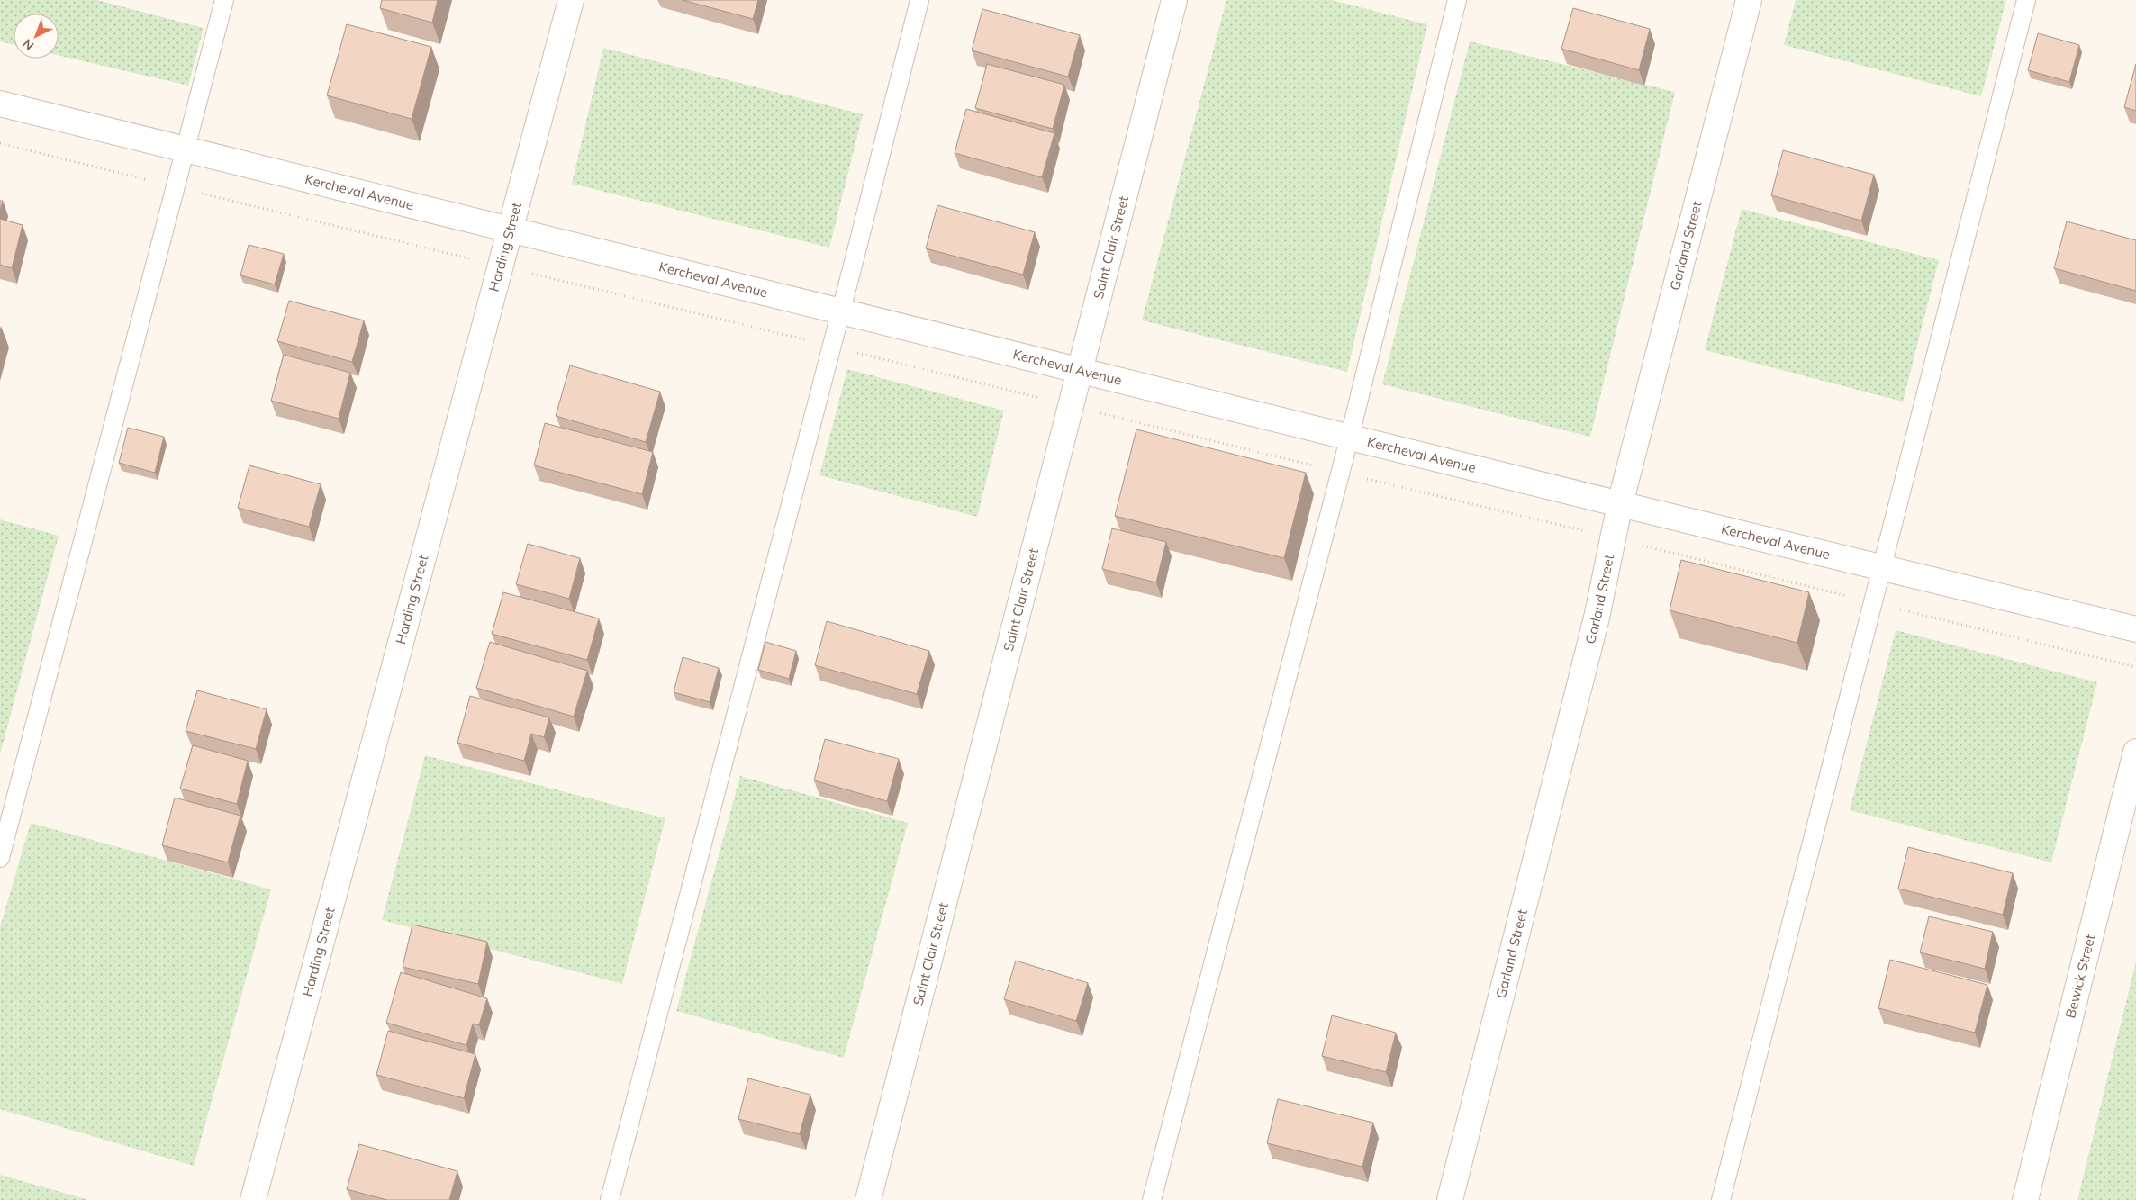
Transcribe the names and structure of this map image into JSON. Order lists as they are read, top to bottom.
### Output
{
  "streets": {
    "street": [
      "Kercheval Avenue",
      "Garland Street",
      "Saint Clair Street",
      "Harding Street",
      "Bewick Street"
    ]
  },
  "crossings": [
    ["Kercheval Avenue", "Garland Street"],
    ["Kercheval Avenue", "Saint Clair Street"],
    ["Kercheval Avenue", "Harding Street"]
  ],
  "north": "bottom left"
}
